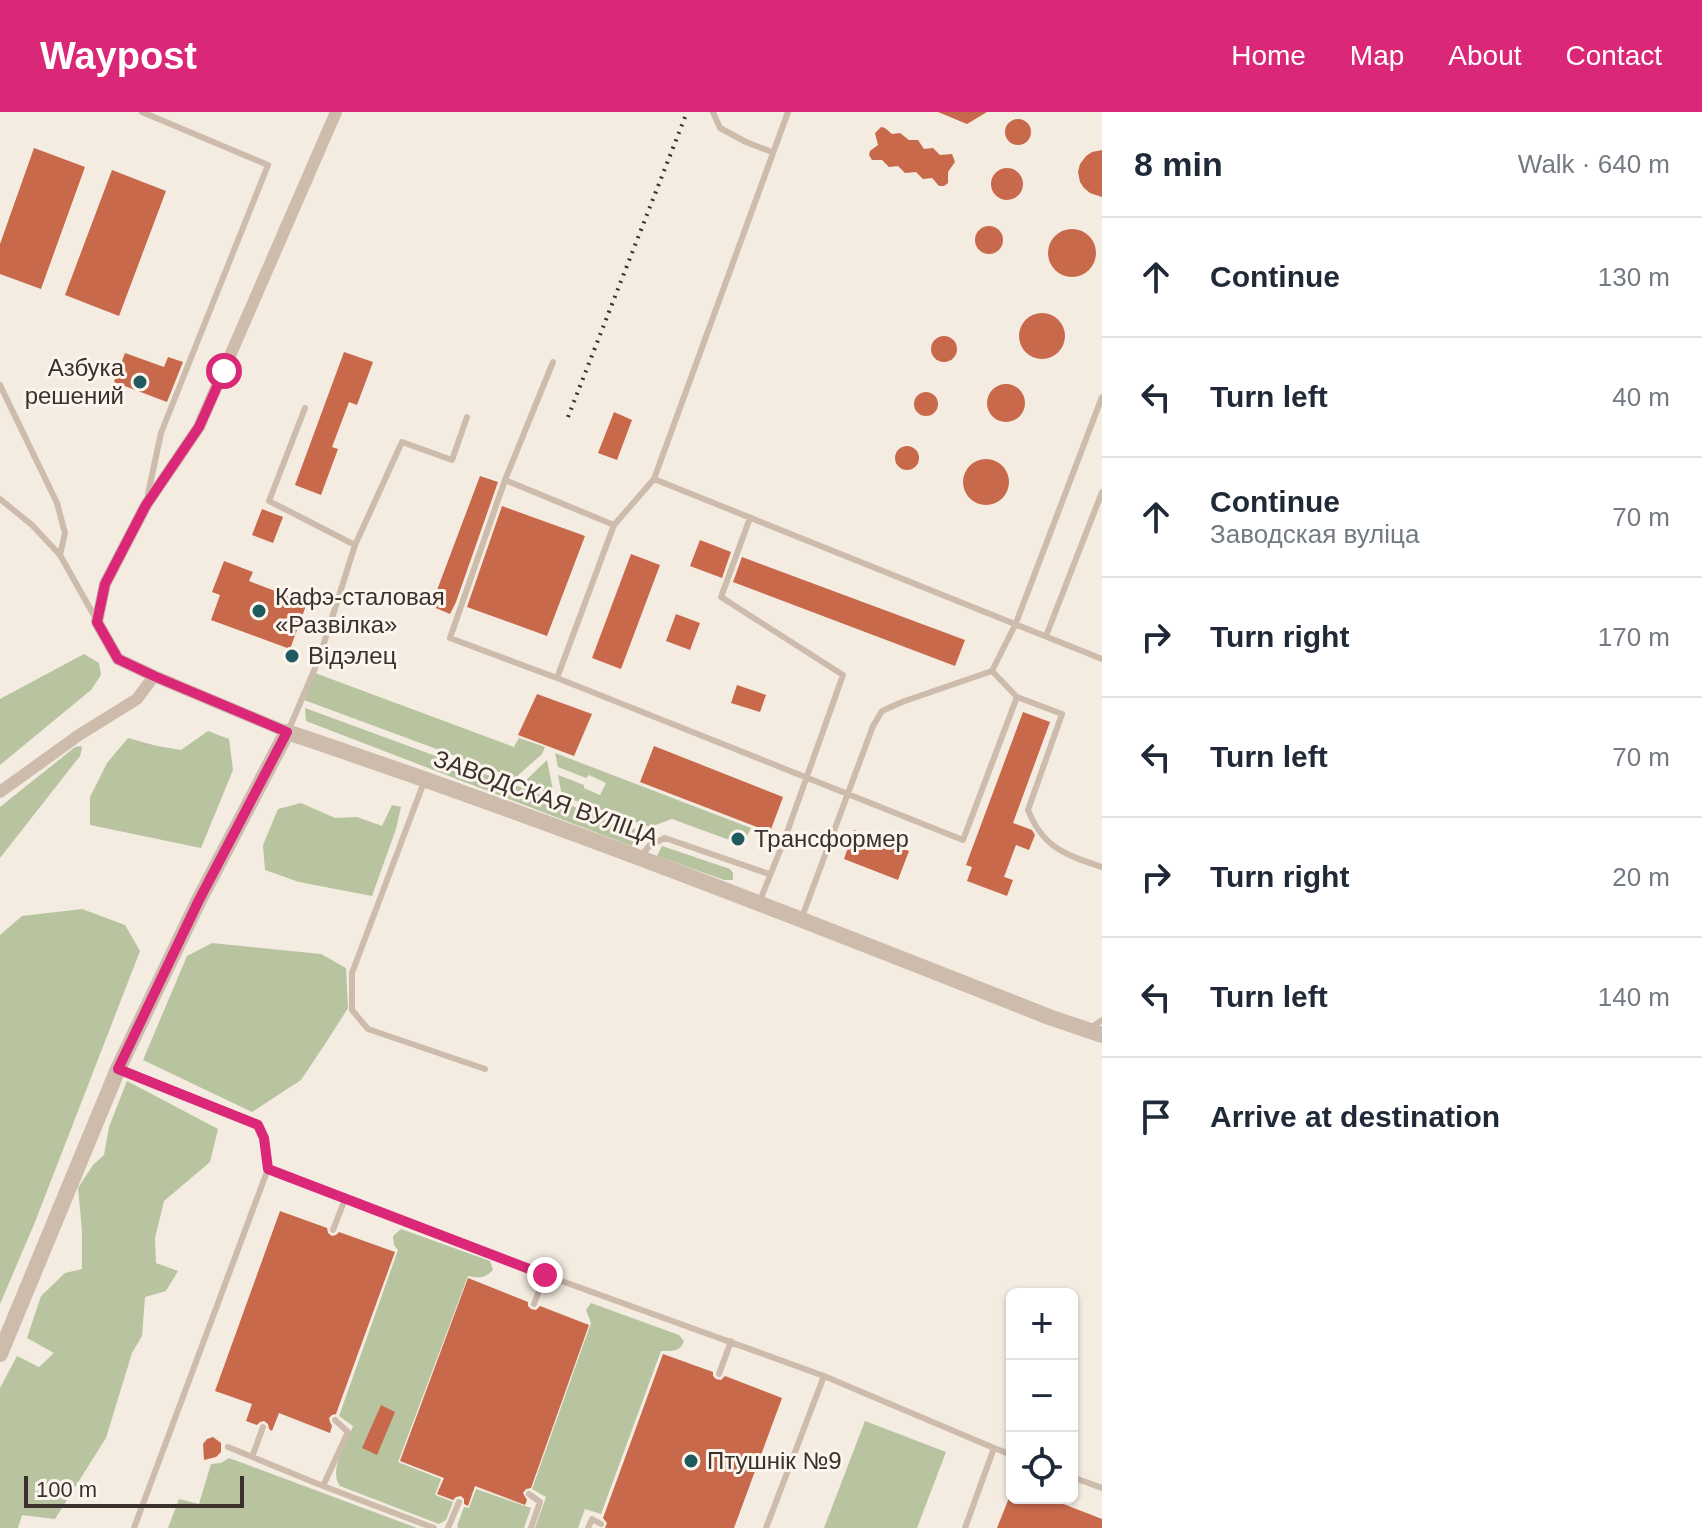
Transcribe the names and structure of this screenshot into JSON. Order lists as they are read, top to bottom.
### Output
{
  "streets": {
    "street": ["ЗАВОДСКАЯ ВУЛІЦА"]
  },
  "places": [
    "Азбука решений",
    "Кафэ-сталовая «Развілка»",
    "Відэлец",
    "Трансформер",
    "Птушнік №9"
  ],
  "scale_bar": "100 m",
  "page": {
    "header": "Waypost",
    "nav": [
      "Home",
      "Map",
      "About",
      "Contact"
    ],
    "heading": ["8 min", "Walk · 640 m"],
    "list": [
      ["Continue", "130 m"],
      ["Turn left", "40 m"],
      ["Continue", "Заводская вуліца", "70 m"],
      ["Turn right", "170 m"],
      ["Turn left", "70 m"],
      ["Turn right", "20 m"],
      ["Turn left", "140 m"],
      "Arrive at destination"
    ],
    "map_buttons": ["+", "−"],
    "scale": "100 m"
  }
}
